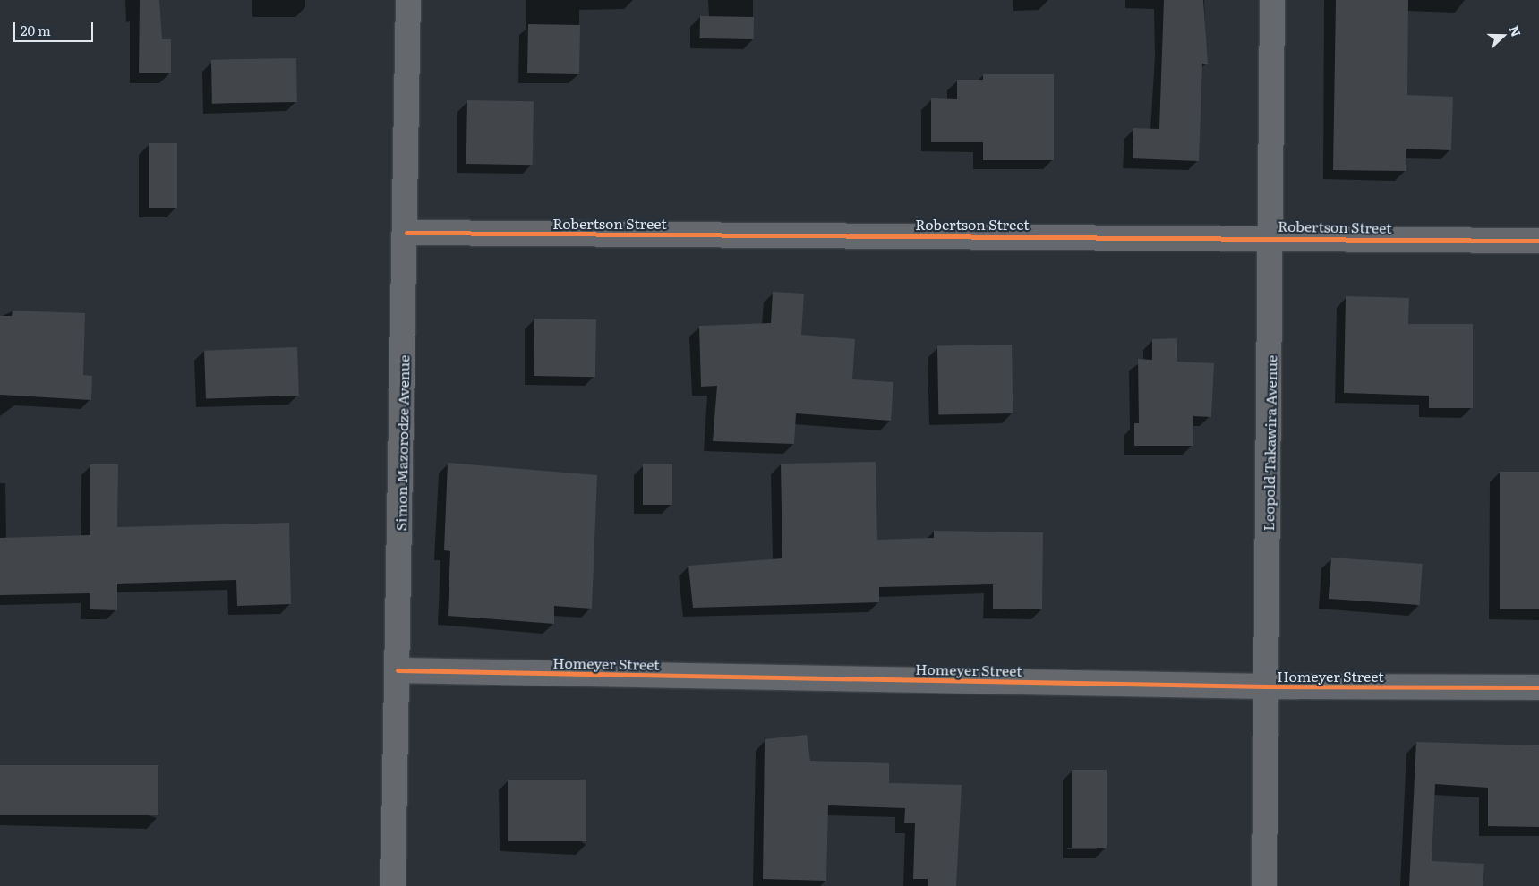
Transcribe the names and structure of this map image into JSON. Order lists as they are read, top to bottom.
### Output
{
  "streets": {
    "street": [
      "Robertson Street",
      "Simon Mazorodze Avenue",
      "Leopold Takawira Avenue",
      "Homeyer Street"
    ]
  },
  "crossings": [
    ["Robertson Street", "Simon Mazorodze Avenue"],
    ["Robertson Street", "Leopold Takawira Avenue"],
    ["Simon Mazorodze Avenue", "Homeyer Street"],
    ["Leopold Takawira Avenue", "Homeyer Street"]
  ],
  "scale_bar": "20 m",
  "north": "right"
}
